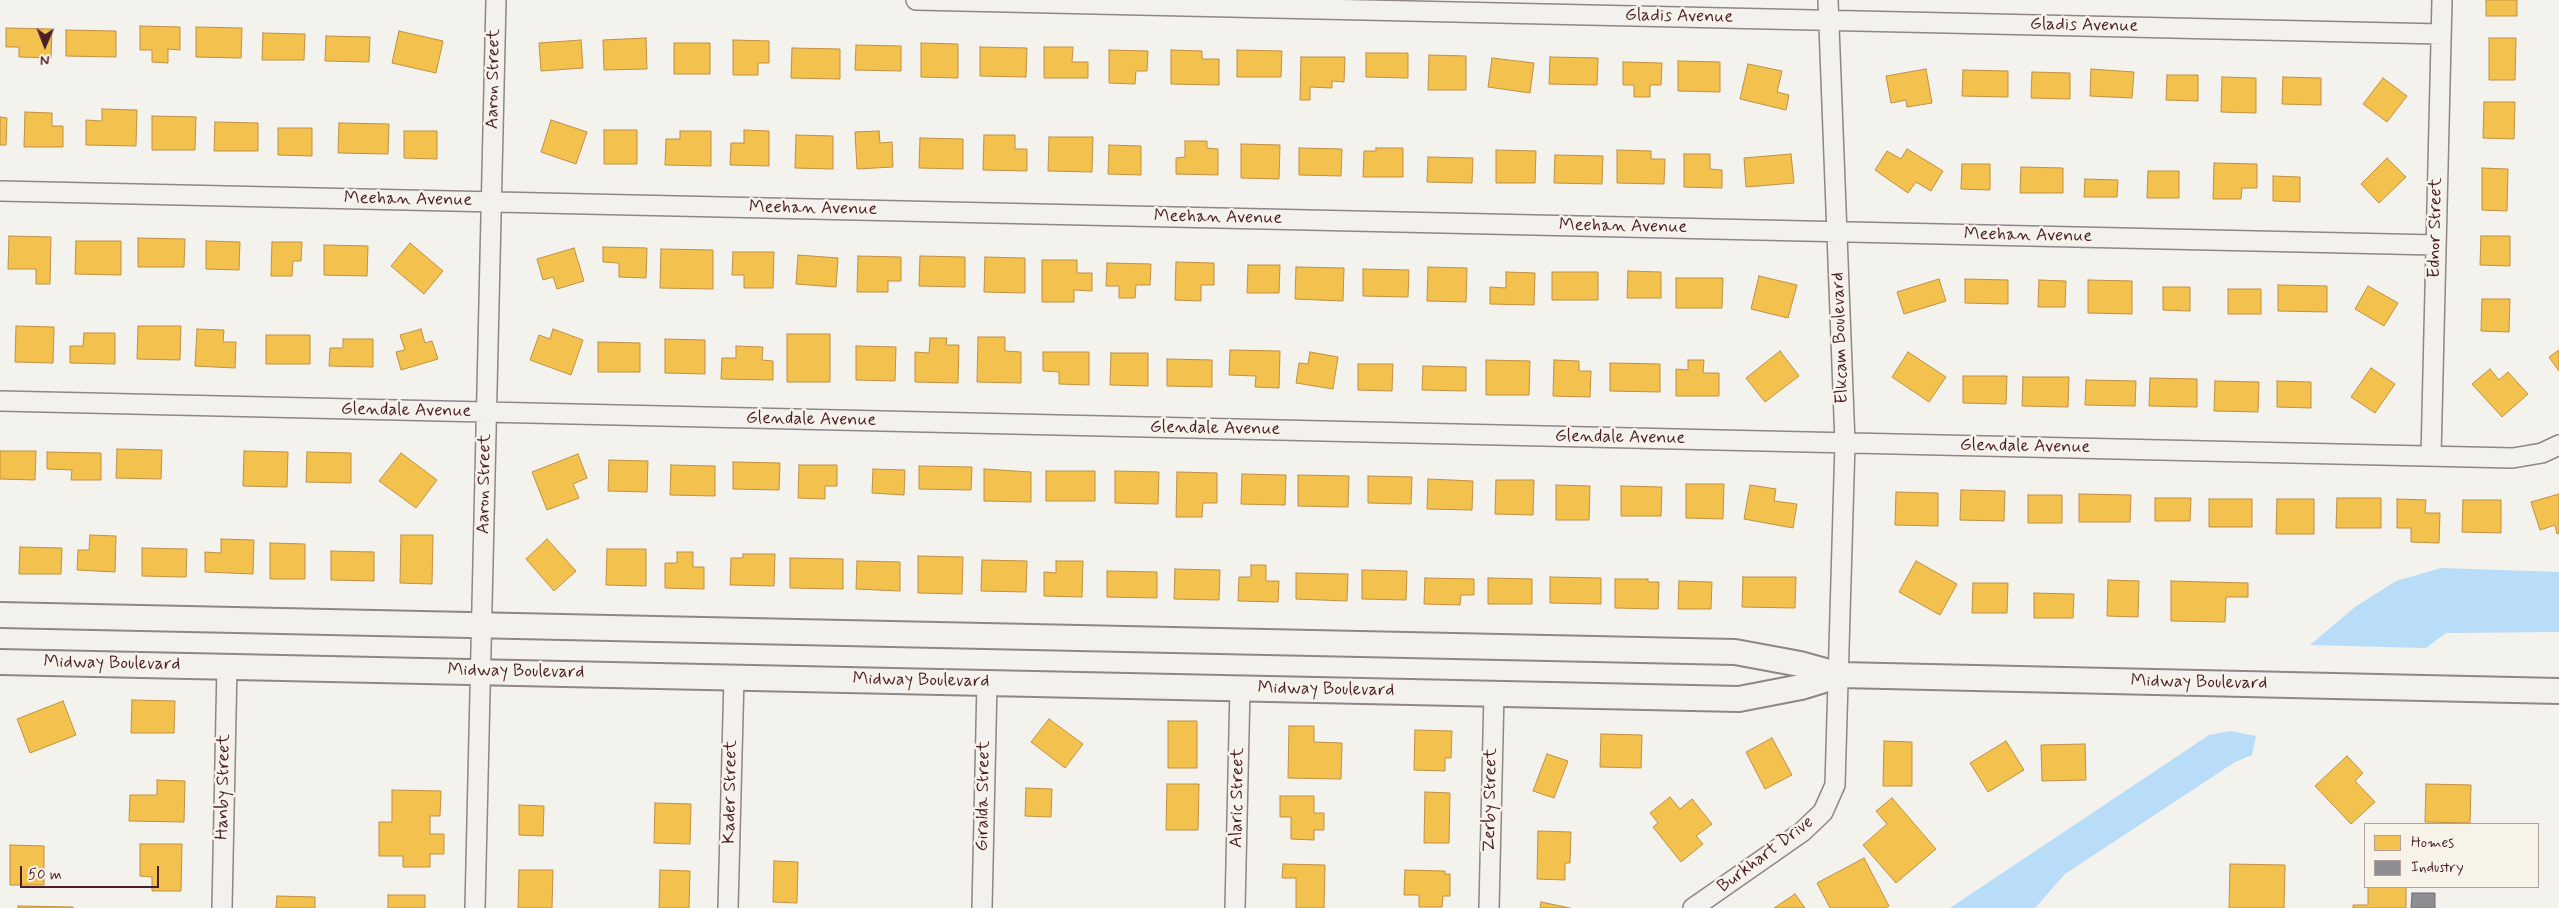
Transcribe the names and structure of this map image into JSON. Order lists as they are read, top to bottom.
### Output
{
  "streets": {
    "street": [
      "Gladis Avenue",
      "Aaron Street",
      "Meehan Avenue",
      "Ednor Street",
      "Elkcam Boulevard",
      "Glendale Avenue",
      "Midway Boulevard",
      "Hanby Street",
      "Kader Street",
      "Giralda Street",
      "Alaric Street",
      "Zerby Street",
      "Burkhart Drive"
    ]
  },
  "crossings": [
    ["Gladis Avenue", "Ednor Street"],
    ["Gladis Avenue", "Elkcam Boulevard"],
    ["Aaron Street", "Meehan Avenue"],
    ["Aaron Street", "Glendale Avenue"],
    ["Aaron Street", "Midway Boulevard"],
    ["Meehan Avenue", "Ednor Street"],
    ["Meehan Avenue", "Elkcam Boulevard"],
    ["Ednor Street", "Glendale Avenue"],
    ["Elkcam Boulevard", "Glendale Avenue"],
    ["Elkcam Boulevard", "Midway Boulevard"],
    ["Elkcam Boulevard", "Burkhart Drive"],
    ["Midway Boulevard", "Hanby Street"],
    ["Midway Boulevard", "Kader Street"],
    ["Midway Boulevard", "Giralda Street"],
    ["Midway Boulevard", "Alaric Street"],
    ["Midway Boulevard", "Zerby Street"],
    ["Midway Boulevard", "Burkhart Drive"]
  ],
  "legend": ["Homes", "Industry"],
  "scale_bar": "50 m",
  "north": "bottom"
}
